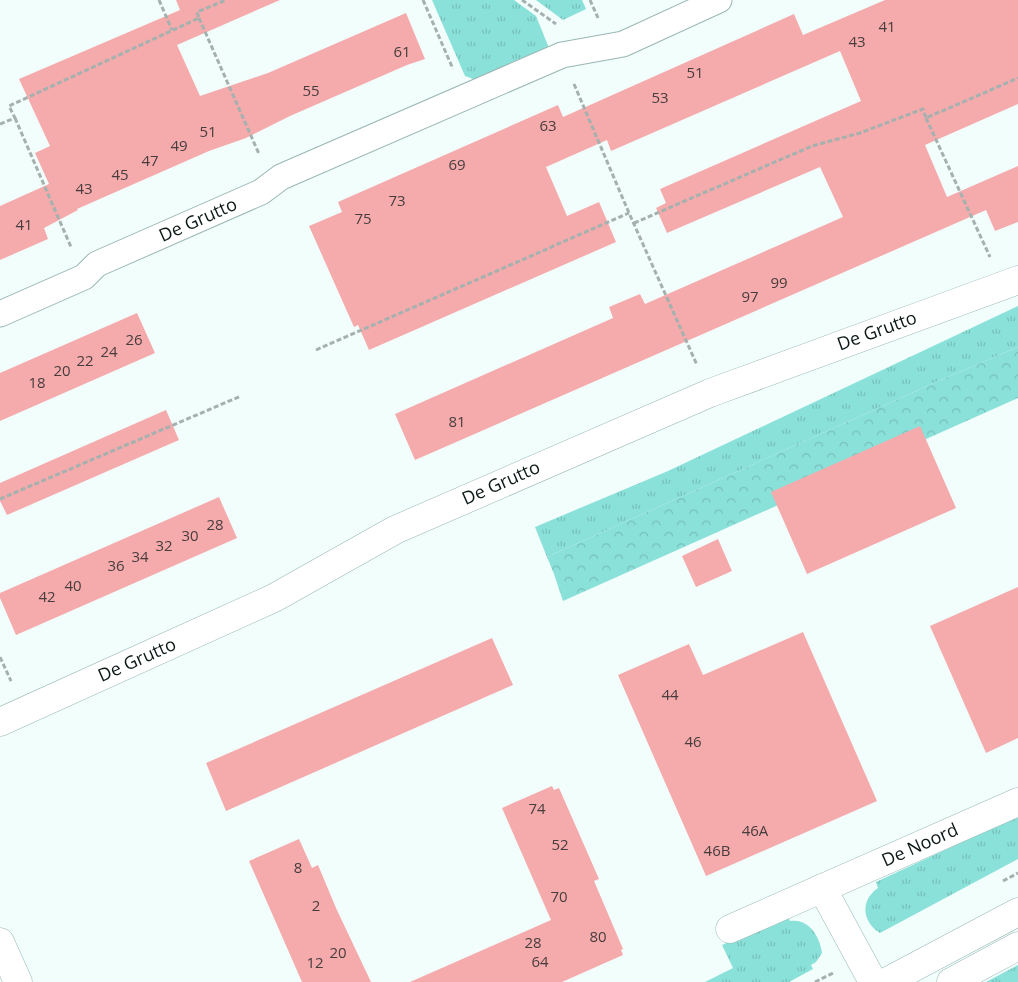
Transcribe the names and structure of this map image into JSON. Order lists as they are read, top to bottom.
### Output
{
  "streets": {
    "street": ["De Grutto", "De Noord"]
  },
  "house_numbers": [
    "41",
    "43",
    "61",
    "51",
    "55",
    "53",
    "63",
    "51",
    "49",
    "47",
    "69",
    "45",
    "43",
    "73",
    "75",
    "41",
    "99",
    "97",
    "26",
    "24",
    "22",
    "20",
    "18",
    "81",
    "28",
    "30",
    "32",
    "34",
    "36",
    "40",
    "42",
    "44",
    "46",
    "74",
    "46A",
    "52",
    "46B",
    "8",
    "70",
    "2",
    "80",
    "28",
    "20",
    "64",
    "12"
  ]
}
